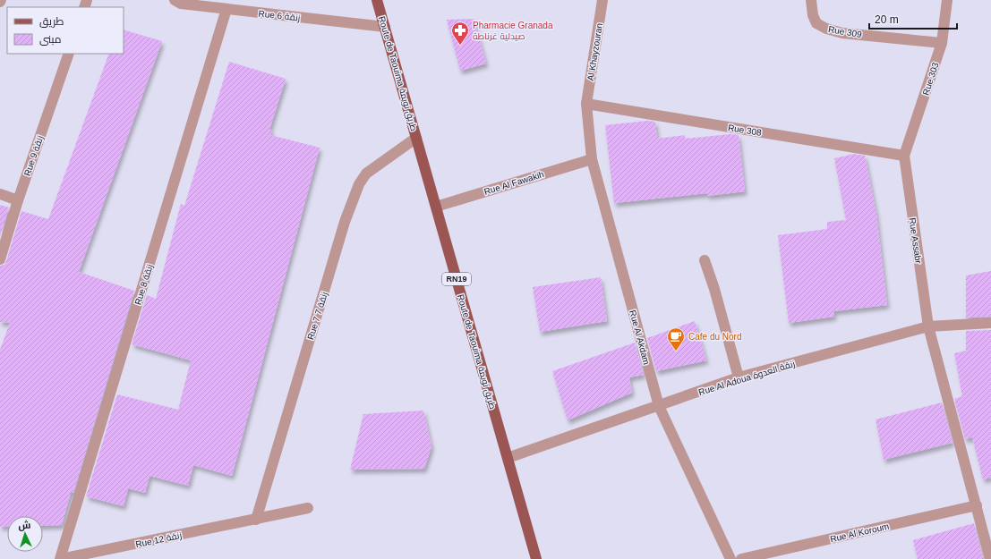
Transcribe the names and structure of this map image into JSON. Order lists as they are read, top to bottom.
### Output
{
  "streets": {
    "main road": ["Route de Taouima طريق تويمة", "RN19"],
    "street": [
      "Rue 6 زنقة",
      "Rue 309",
      "Al Khayzouran",
      "Rue 303",
      "Rue 308",
      "Rue 9 زنقة",
      "Rue Al Fawakih",
      "Rue Assabr",
      "Rue 8 زنقة",
      "Rue 7 زنقة 7",
      "Rue Al Akdam",
      "Rue Al Adoua زنقة العدوة",
      "Rue Al Koroum",
      "Rue 12 زنقة"
    ]
  },
  "crossings": [
    ["Rue 6 زنقة", "Route de Taouima طريق تويمة"],
    ["Rue 6 زنقة", "Rue 8 زنقة"],
    ["Rue 309", "Rue 303"],
    ["Al Khayzouran", "Rue 308"],
    ["Al Khayzouran", "Rue Al Akdam"],
    ["Route de Taouima طريق تويمة", "Rue Al Fawakih"],
    ["Route de Taouima طريق تويمة", "Rue 7 زنقة 7"],
    ["Route de Taouima طريق تويمة", "Rue Al Adoua زنقة العدوة"],
    ["Rue 303", "Rue 308"],
    ["Rue 303", "Rue Assabr"],
    ["Rue 308", "Rue Assabr"],
    ["Rue 308", "Rue Al Akdam"],
    ["Rue Al Fawakih", "Rue Al Akdam"],
    ["Rue Assabr", "Rue Al Adoua زنقة العدوة"],
    ["Rue Assabr", "Rue Al Koroum"],
    ["Rue 8 زنقة", "Rue 12 زنقة"],
    ["Rue 7 زنقة 7", "Rue 12 زنقة"],
    ["Rue Al Akdam", "Rue Al Adoua زنقة العدوة"]
  ],
  "places": {
    "pharmacy": ["Pharmacie Granada صيدلية غرناطة"],
    "cafe": ["Cafe du Nord"]
  },
  "legend": ["طريق", "مبنى"],
  "scale_bar": "20 m",
  "north": "top"
}
